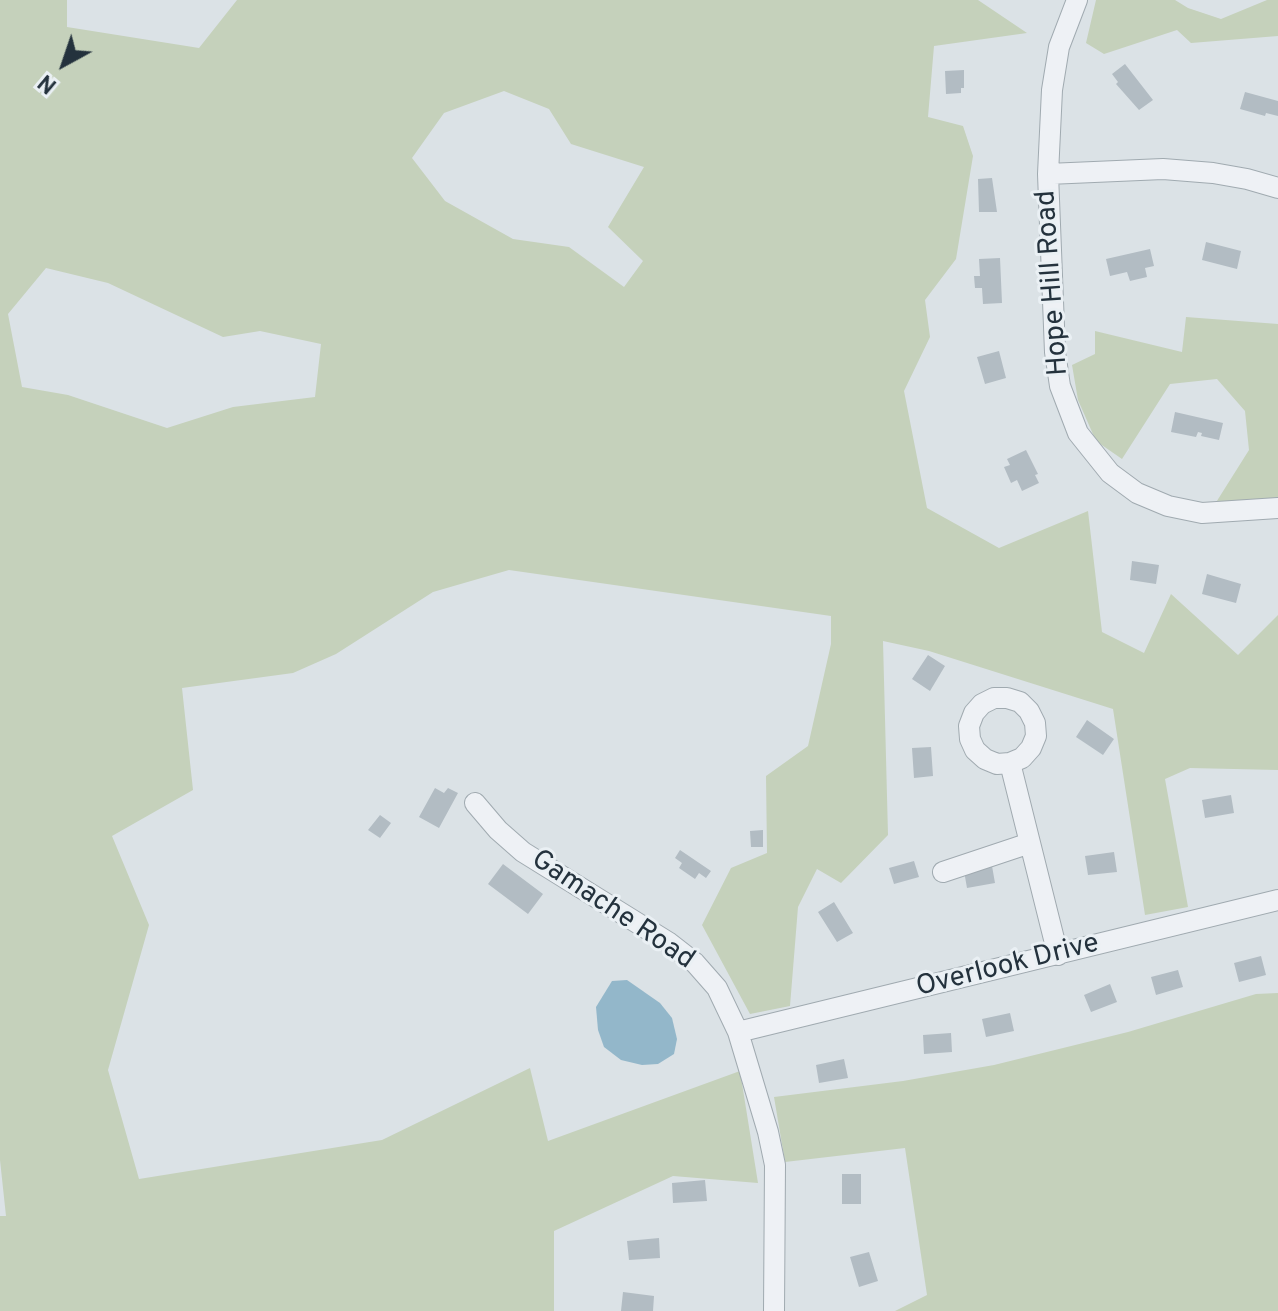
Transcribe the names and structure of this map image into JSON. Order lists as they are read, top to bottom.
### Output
{
  "streets": {
    "street": ["Hope Hill Road", "Gamache Road", "Overlook Drive"]
  },
  "crossings": [
    ["Gamache Road", "Overlook Drive"]
  ],
  "north": "bottom left"
}
